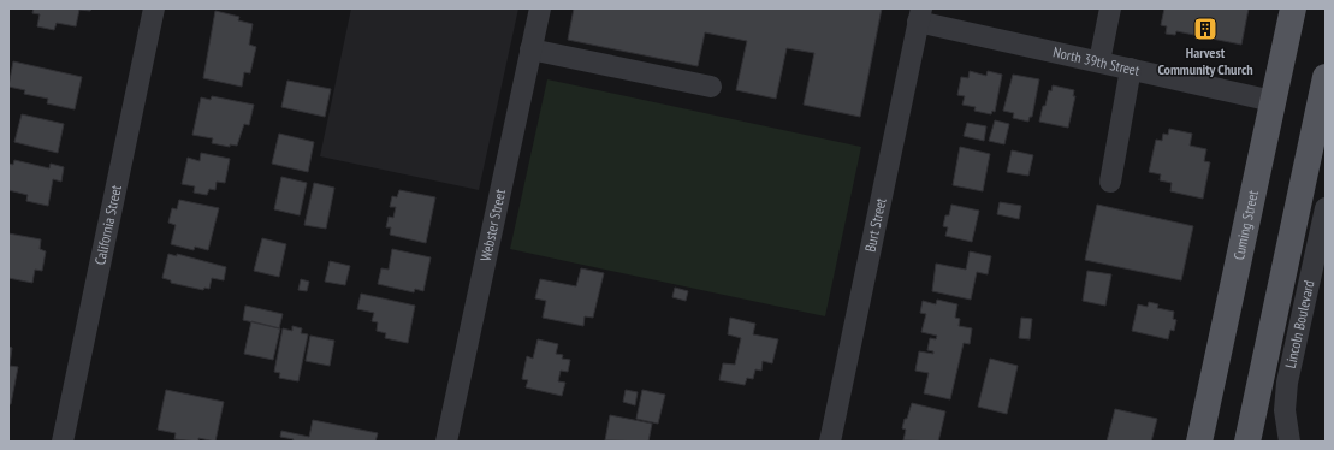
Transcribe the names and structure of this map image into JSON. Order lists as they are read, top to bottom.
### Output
{
  "streets": {
    "main road": ["Cuming Street"],
    "street": [
      "North 39th Street",
      "California Street",
      "Webster Street",
      "Burt Street",
      "Lincoln Boulevard"
    ]
  },
  "crossings": [
    ["North 39th Street", "Burt Street"],
    ["North 39th Street", "Cuming Street"]
  ],
  "places": {
    "building": ["Harvest Community Church"]
  }
}
